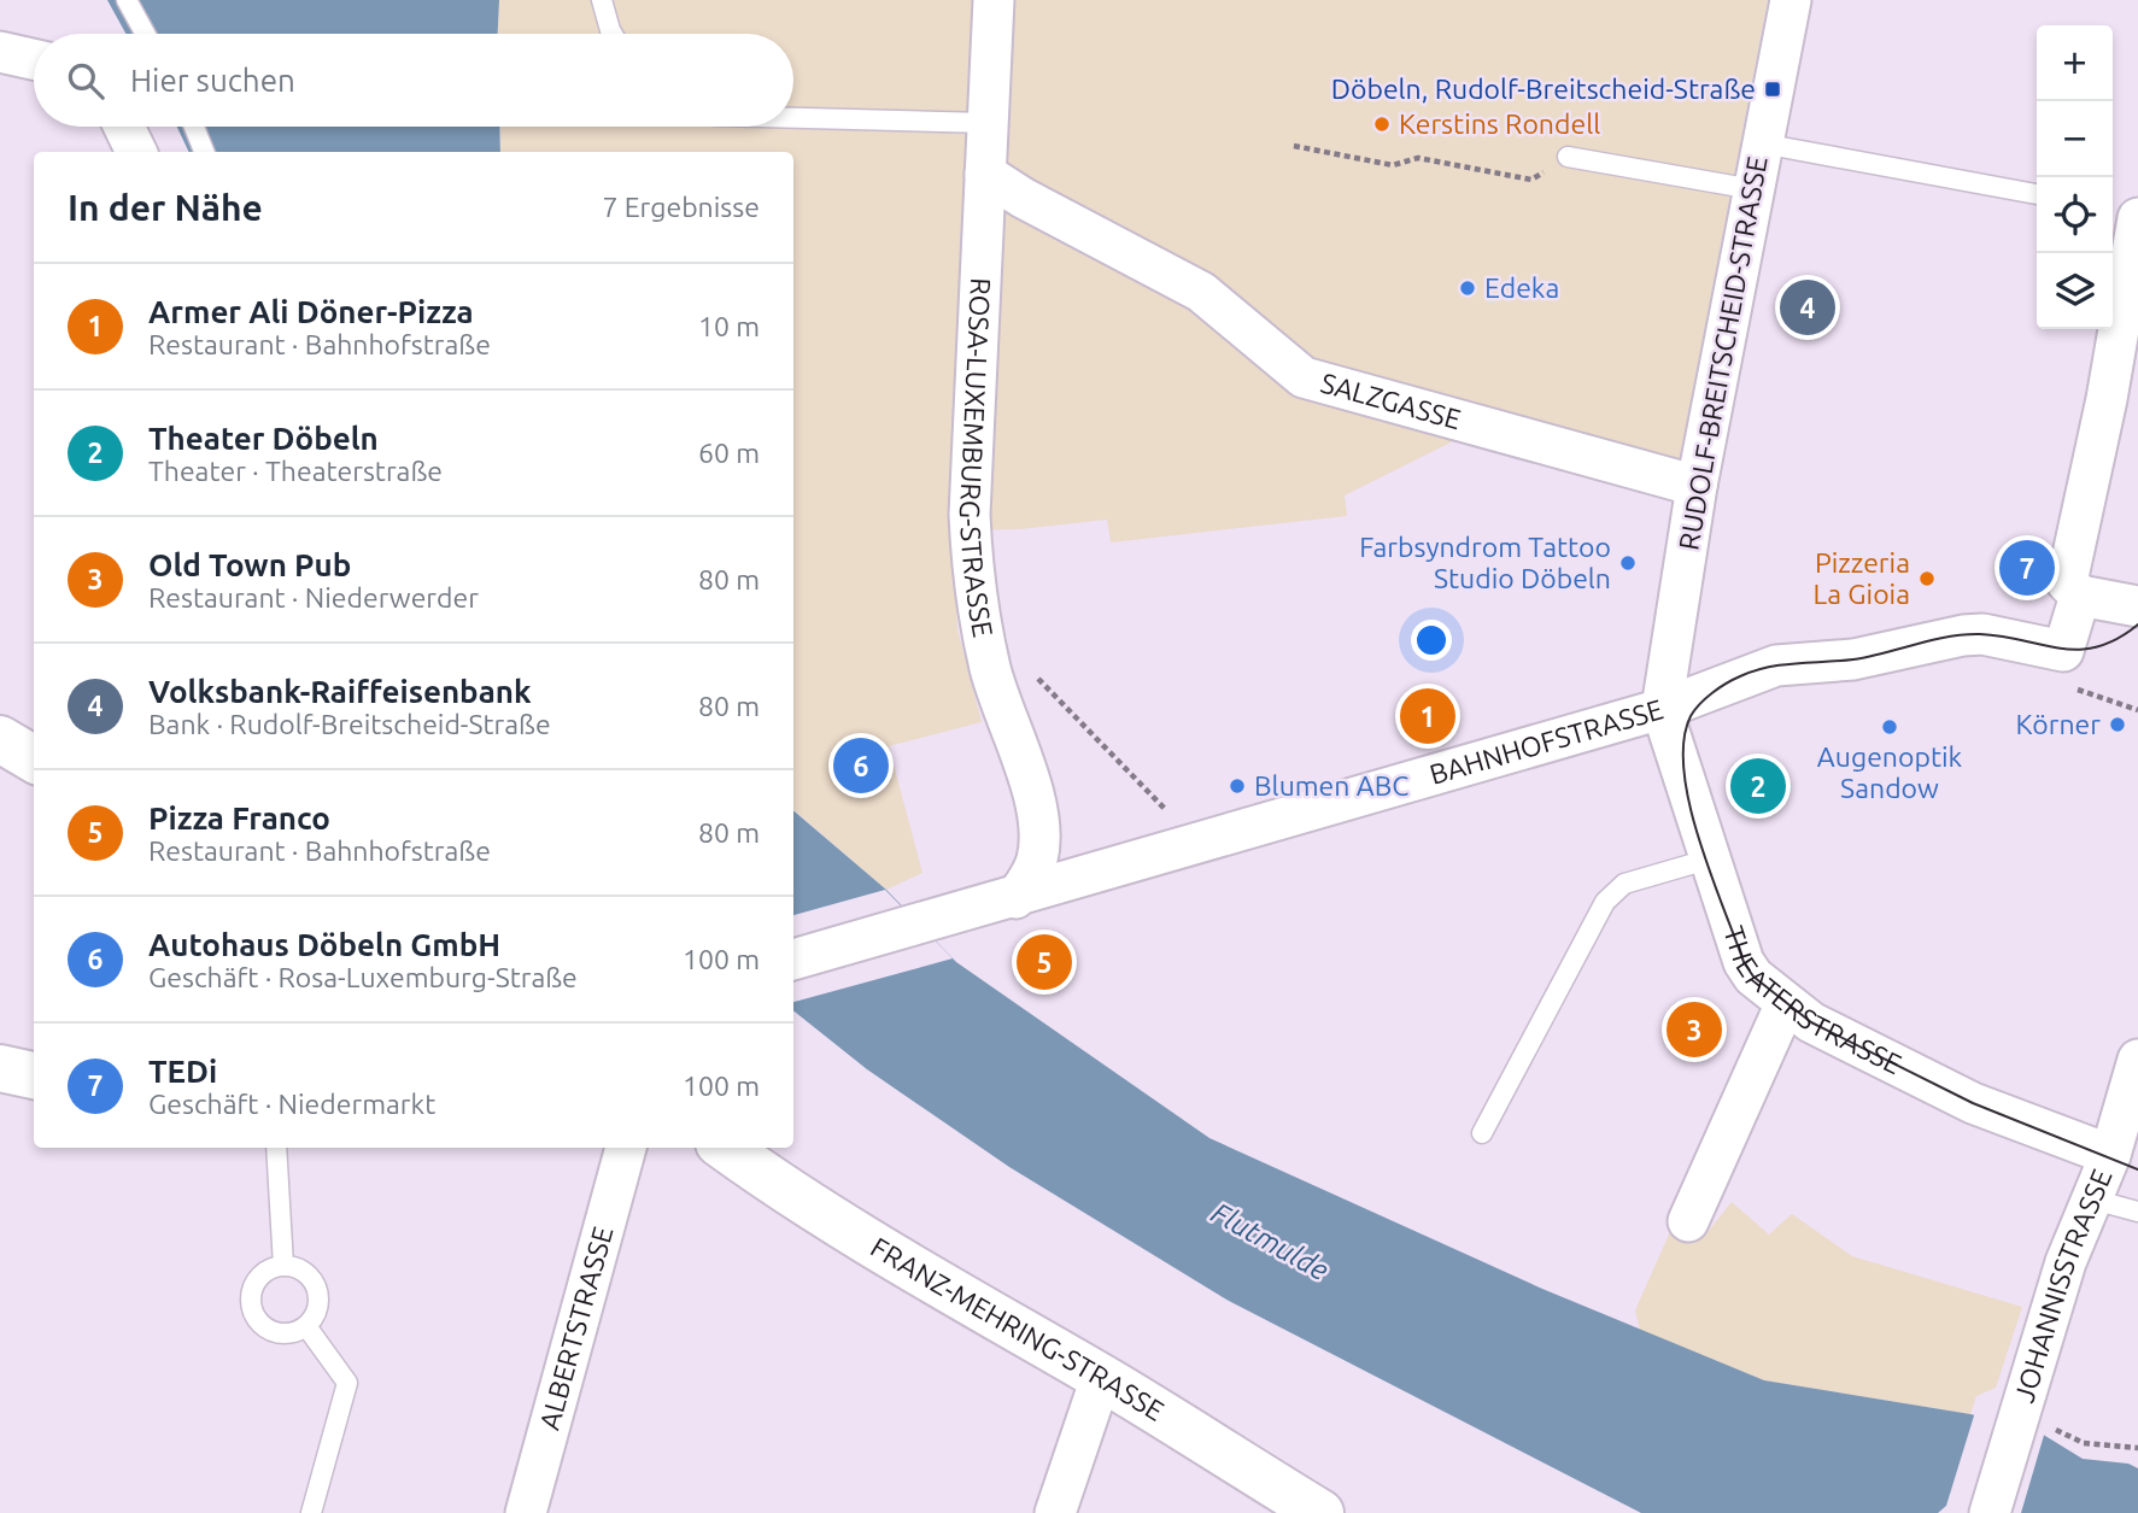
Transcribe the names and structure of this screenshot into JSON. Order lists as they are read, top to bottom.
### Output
{
  "streets": {
    "main road": ["FRANZ-MEHRING-STRASSE"],
    "street": [
      "RUDOLF-BREITSCHEID-STRASSE",
      "SALZGASSE",
      "ROSA-LUXEMBURG-STRASSE",
      "BAHNHOFSTRASSE",
      "THEATERSTRASSE",
      "JOHANNISSTRASSE",
      "ALBERTSTRASSE"
    ]
  },
  "crossings": [
    ["RUDOLF-BREITSCHEID-STRASSE", "SALZGASSE"],
    ["RUDOLF-BREITSCHEID-STRASSE", "BAHNHOFSTRASSE"],
    ["RUDOLF-BREITSCHEID-STRASSE", "THEATERSTRASSE"],
    ["SALZGASSE", "ROSA-LUXEMBURG-STRASSE"],
    ["ROSA-LUXEMBURG-STRASSE", "BAHNHOFSTRASSE"],
    ["BAHNHOFSTRASSE", "THEATERSTRASSE"],
    ["THEATERSTRASSE", "JOHANNISSTRASSE"]
  ],
  "water": ["Flutmulde"],
  "places": {
    "transit": ["Döbeln, Rudolf-Breitscheid-Straße"],
    "other": [
      "Kerstins Rondell",
      "Edeka",
      "Farbsyndrom Tattoo Studio Döbeln",
      "Pizzeria La Gioia",
      "Körner",
      "Augenoptik Sandow",
      "Blumen ABC"
    ]
  },
  "page": {
    "map_buttons": ["+", "−"],
    "search": "Hier suchen",
    "heading": ["In der Nähe", "7 Ergebnisse"],
    "list": [
      {
        "mark": "1",
        "name": "Armer Ali Döner-Pizza",
        "note": "Restaurant · Bahnhofstraße",
        "value": "10 m"
      },
      {
        "mark": "2",
        "name": "Theater Döbeln",
        "note": "Theater · Theaterstraße",
        "value": "60 m"
      },
      {
        "mark": "3",
        "name": "Old Town Pub",
        "note": "Restaurant · Niederwerder",
        "value": "80 m"
      },
      {
        "mark": "4",
        "name": "Volksbank-Raiffeisenbank",
        "note": "Bank · Rudolf-Breitscheid-Straße",
        "value": "80 m"
      },
      {
        "mark": "5",
        "name": "Pizza Franco",
        "note": "Restaurant · Bahnhofstraße",
        "value": "80 m"
      },
      {
        "mark": "6",
        "name": "Autohaus Döbeln GmbH",
        "note": "Geschäft · Rosa-Luxemburg-Straße",
        "value": "100 m"
      },
      {
        "mark": "7",
        "name": "TEDi",
        "note": "Geschäft · Niedermarkt",
        "value": "100 m"
      }
    ],
    "pins": [
      "4",
      "7",
      "1",
      "6",
      "2",
      "5",
      "3"
    ]
  }
}
